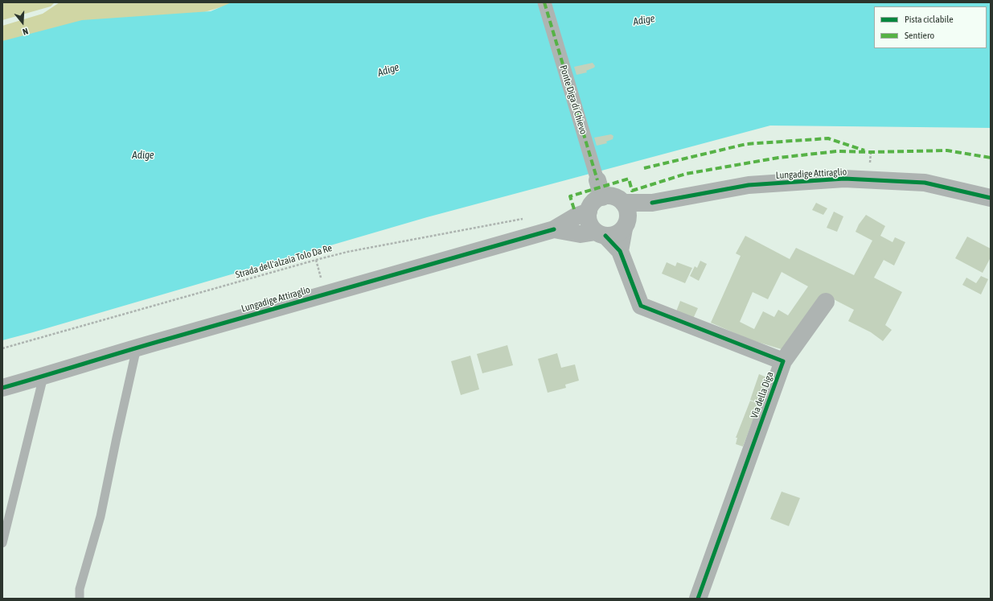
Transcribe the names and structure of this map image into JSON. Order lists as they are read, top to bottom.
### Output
{
  "streets": {
    "street": ["Ponte Diga di Chievo", "Lungadige Attiraglio", "Via della Diga"],
    "path": ["Strada dell'alzaia Tolo Da Re"]
  },
  "crossings": [
    ["Ponte Diga di Chievo", "Lungadige Attiraglio"]
  ],
  "water": ["Adige"],
  "legend": ["Pista ciclabile", "Sentiero"],
  "north": "bottom"
}
